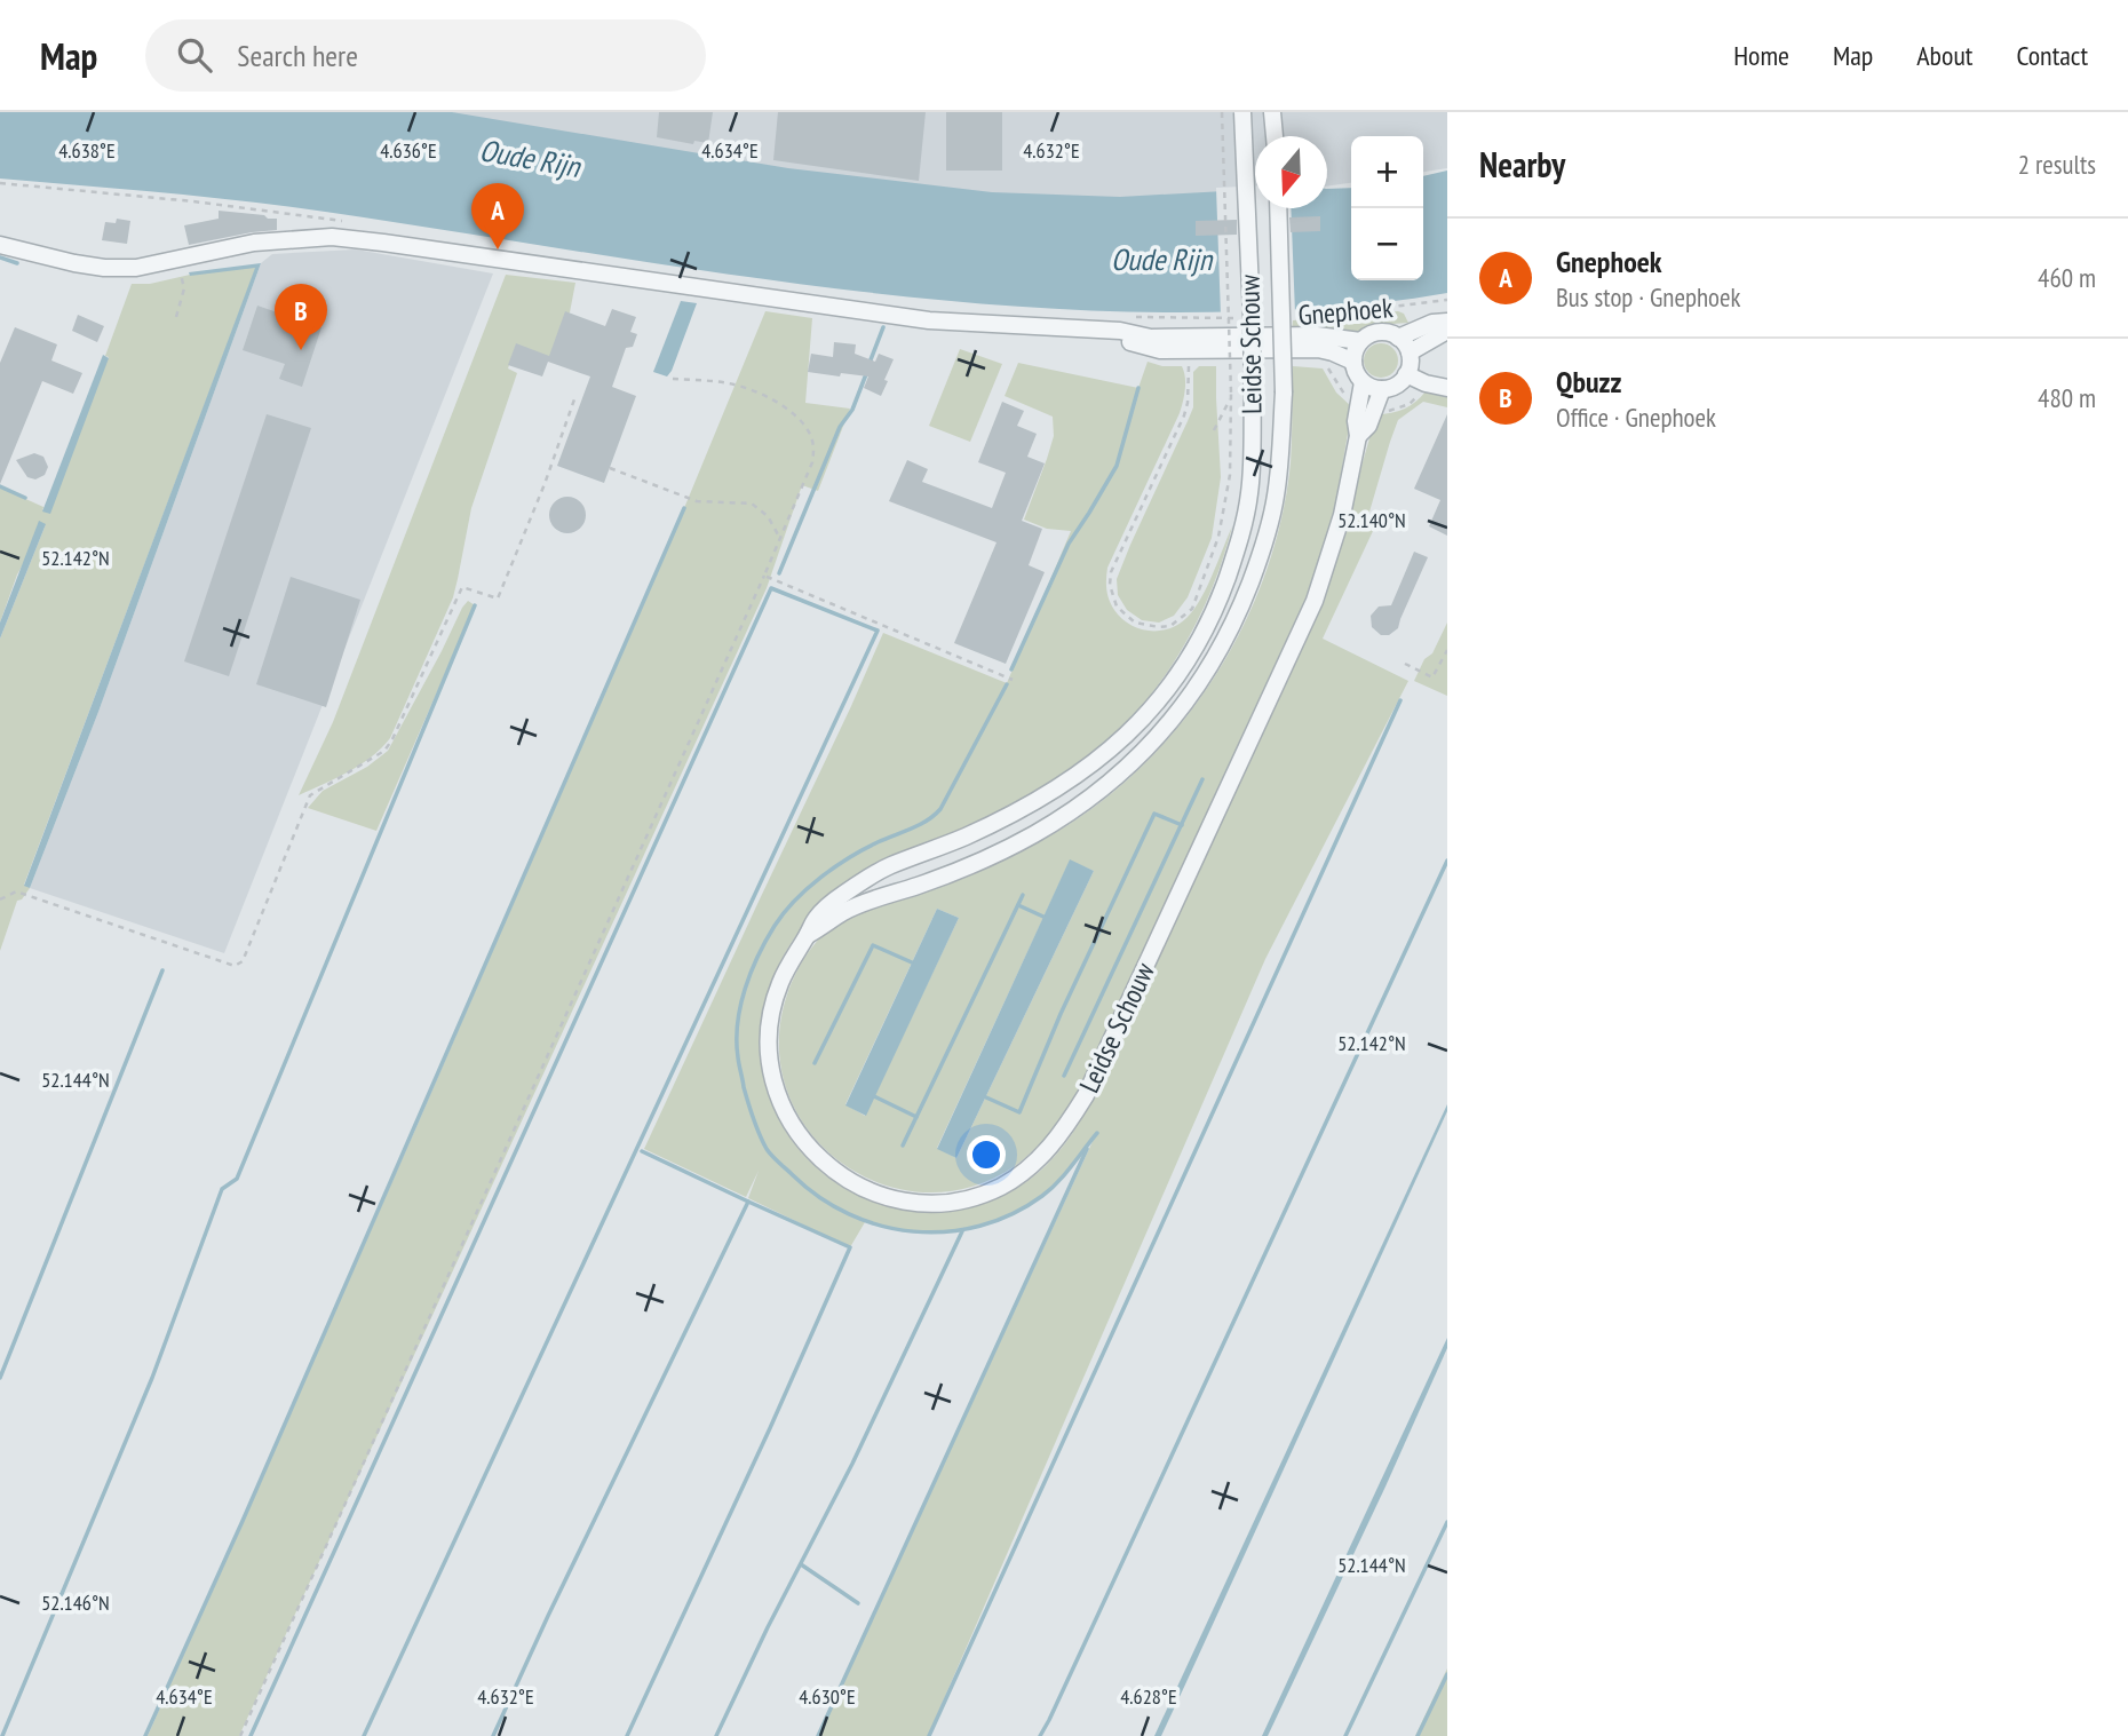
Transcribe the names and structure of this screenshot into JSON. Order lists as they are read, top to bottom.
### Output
{
  "streets": {
    "street": ["Gnephoek", "Leidse Schouw"]
  },
  "crossings": [
    ["Gnephoek", "Leidse Schouw"]
  ],
  "water": ["Oude Rijn"],
  "north": "bottom",
  "page": {
    "header": "Map",
    "search": "Search here",
    "nav": [
      "Home",
      "Map",
      "About",
      "Contact"
    ],
    "heading": ["Nearby", "2 results"],
    "map_buttons": ["+", "−"],
    "pins": ["A", "B"],
    "list": [
      {
        "mark": "A",
        "name": "Gnephoek",
        "note": "Bus stop · Gnephoek",
        "value": "460 m"
      },
      {
        "mark": "B",
        "name": "Qbuzz",
        "note": "Office · Gnephoek",
        "value": "480 m"
      }
    ]
  },
  "coordinates": [
    "4.638°E",
    "4.636°E",
    "4.634°E",
    "4.632°E",
    "52.140°N",
    "52.142°N",
    "52.144°N",
    "52.146°N",
    "4.630°E",
    "4.628°E"
  ]
}
